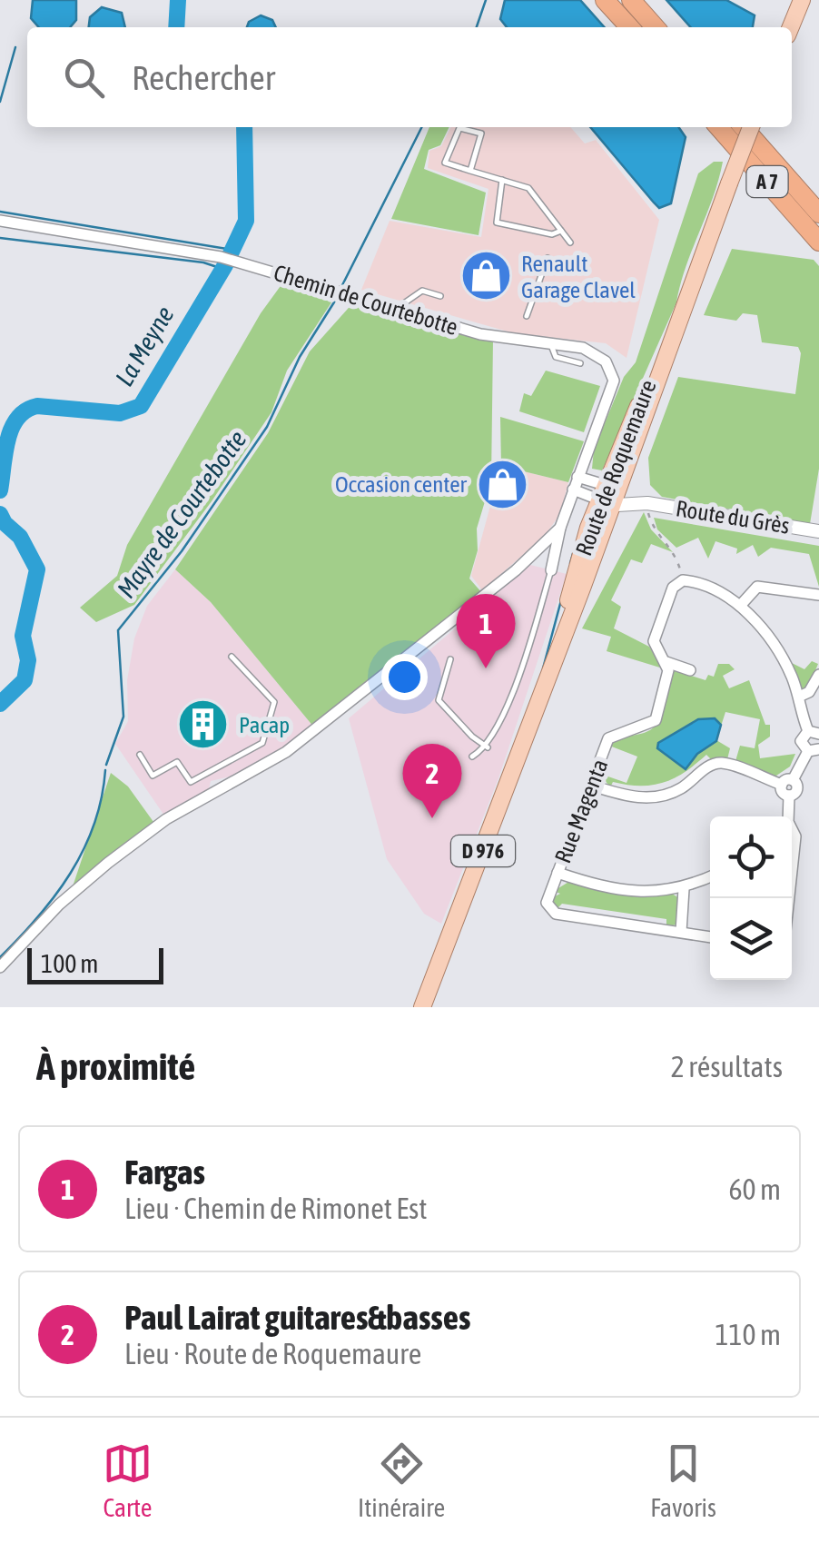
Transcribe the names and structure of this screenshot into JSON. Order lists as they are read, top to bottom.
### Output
{
  "streets": {
    "highway": ["A 7"],
    "main road": ["Route de Roquemaure", "D 976"],
    "street": ["Chemin de Courtebotte", "Route du Grès", "Rue Magenta"]
  },
  "crossings": [
    ["Route de Roquemaure", "Route du Grès"]
  ],
  "water": ["La Meyne", "Mayre de Courtebotte"],
  "places": {
    "shop": ["Renault Garage Clavel", "Occasion center"],
    "building": ["Pacap"]
  },
  "scale_bar": "100 m",
  "page": {
    "search": "Rechercher",
    "pins": ["1", "2"],
    "scale": "100 m",
    "heading": ["À proximité", "2 résultats"],
    "list": [
      {
        "mark": "1",
        "name": "Fargas",
        "note": "Lieu · Chemin de Rimonet Est",
        "value": "60 m"
      },
      {
        "mark": "2",
        "name": "Paul Lairat guitares&basses",
        "note": "Lieu · Route de Roquemaure",
        "value": "110 m"
      }
    ],
    "nav": ["Carte", "Itinéraire", "Favoris"]
  }
}
